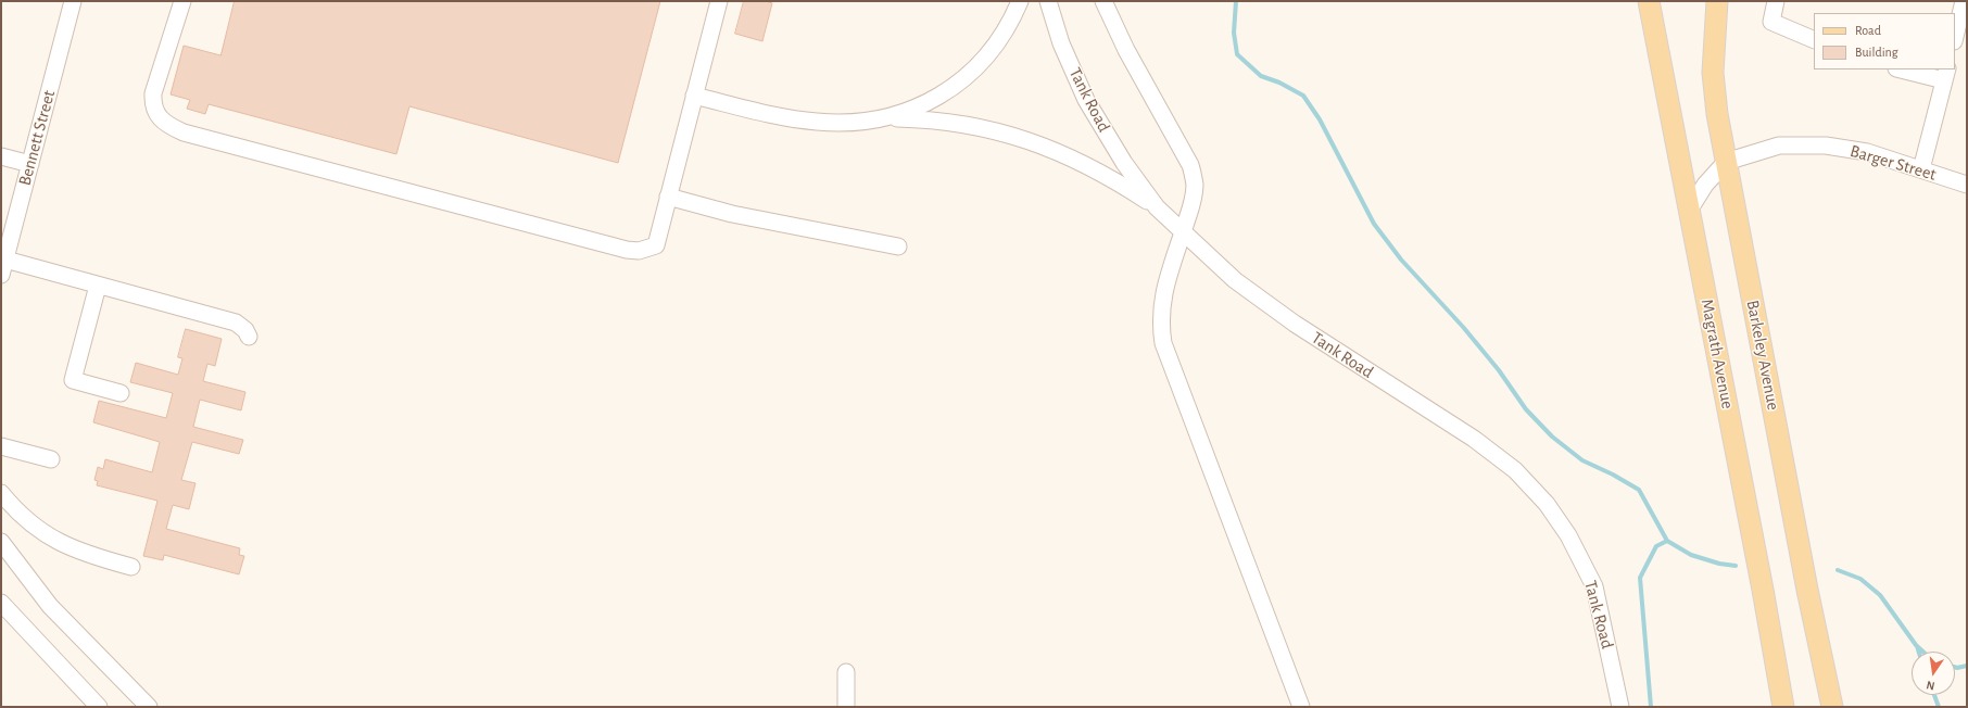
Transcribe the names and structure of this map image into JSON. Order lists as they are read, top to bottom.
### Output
{
  "streets": {
    "main road": ["Magrath Avenue", "Barkeley Avenue"],
    "street": ["Tank Road", "Bennett Street", "Barger Street"]
  },
  "crossings": [
    ["Barger Street", "Magrath Avenue"],
    ["Barger Street", "Barkeley Avenue"]
  ],
  "legend": ["Road", "Building"],
  "north": "bottom"
}
